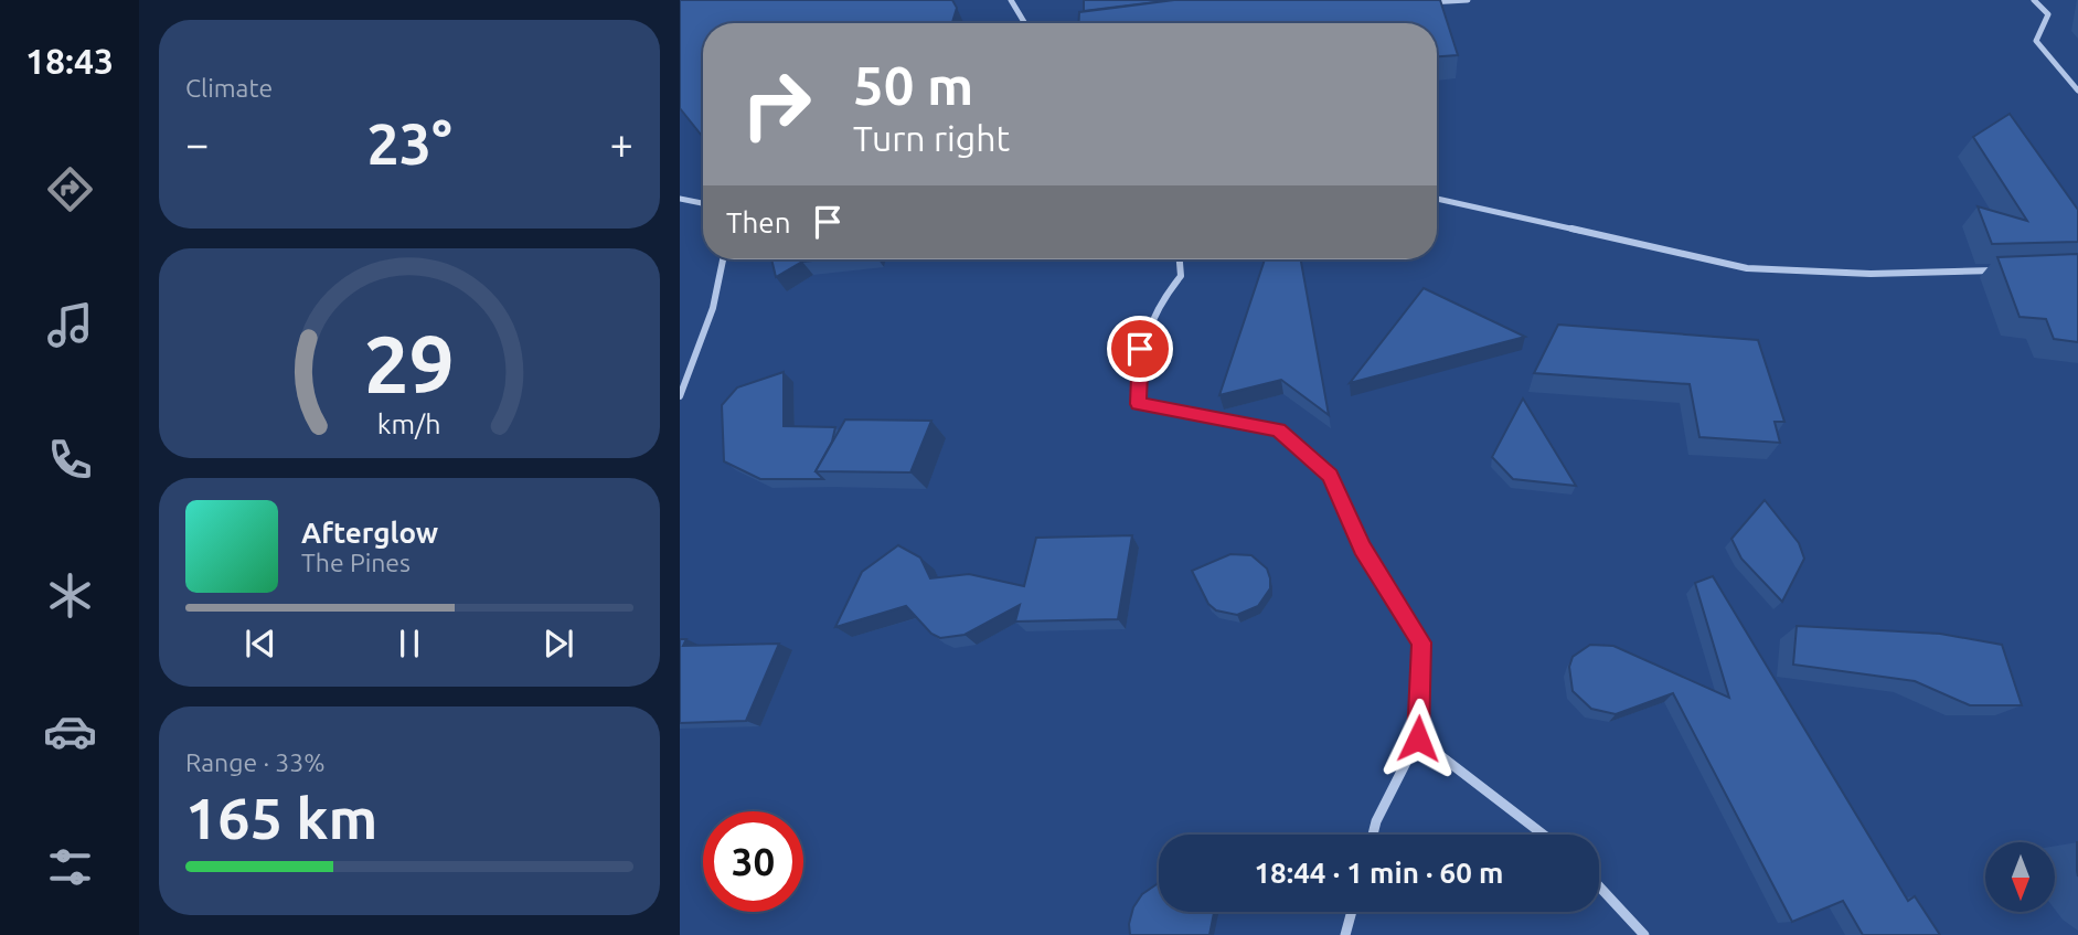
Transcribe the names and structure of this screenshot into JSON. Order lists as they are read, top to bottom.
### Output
{
  "north": "bottom",
  "page": {
    "tabs": "18:43",
    "tile": [
      "Climate",
      ["Range · 33%", "165 km"]
    ],
    "turn": ["50 m", "Turn right"],
    "heat": ["−", "23°", "+"],
    "then": "Then",
    "song": ["Afterglow", "The Pines"],
    "limit": "30",
    "trip": "18:44 · 1 min · 60 m",
    "gauge": ["29", "km/h"]
  }
}
